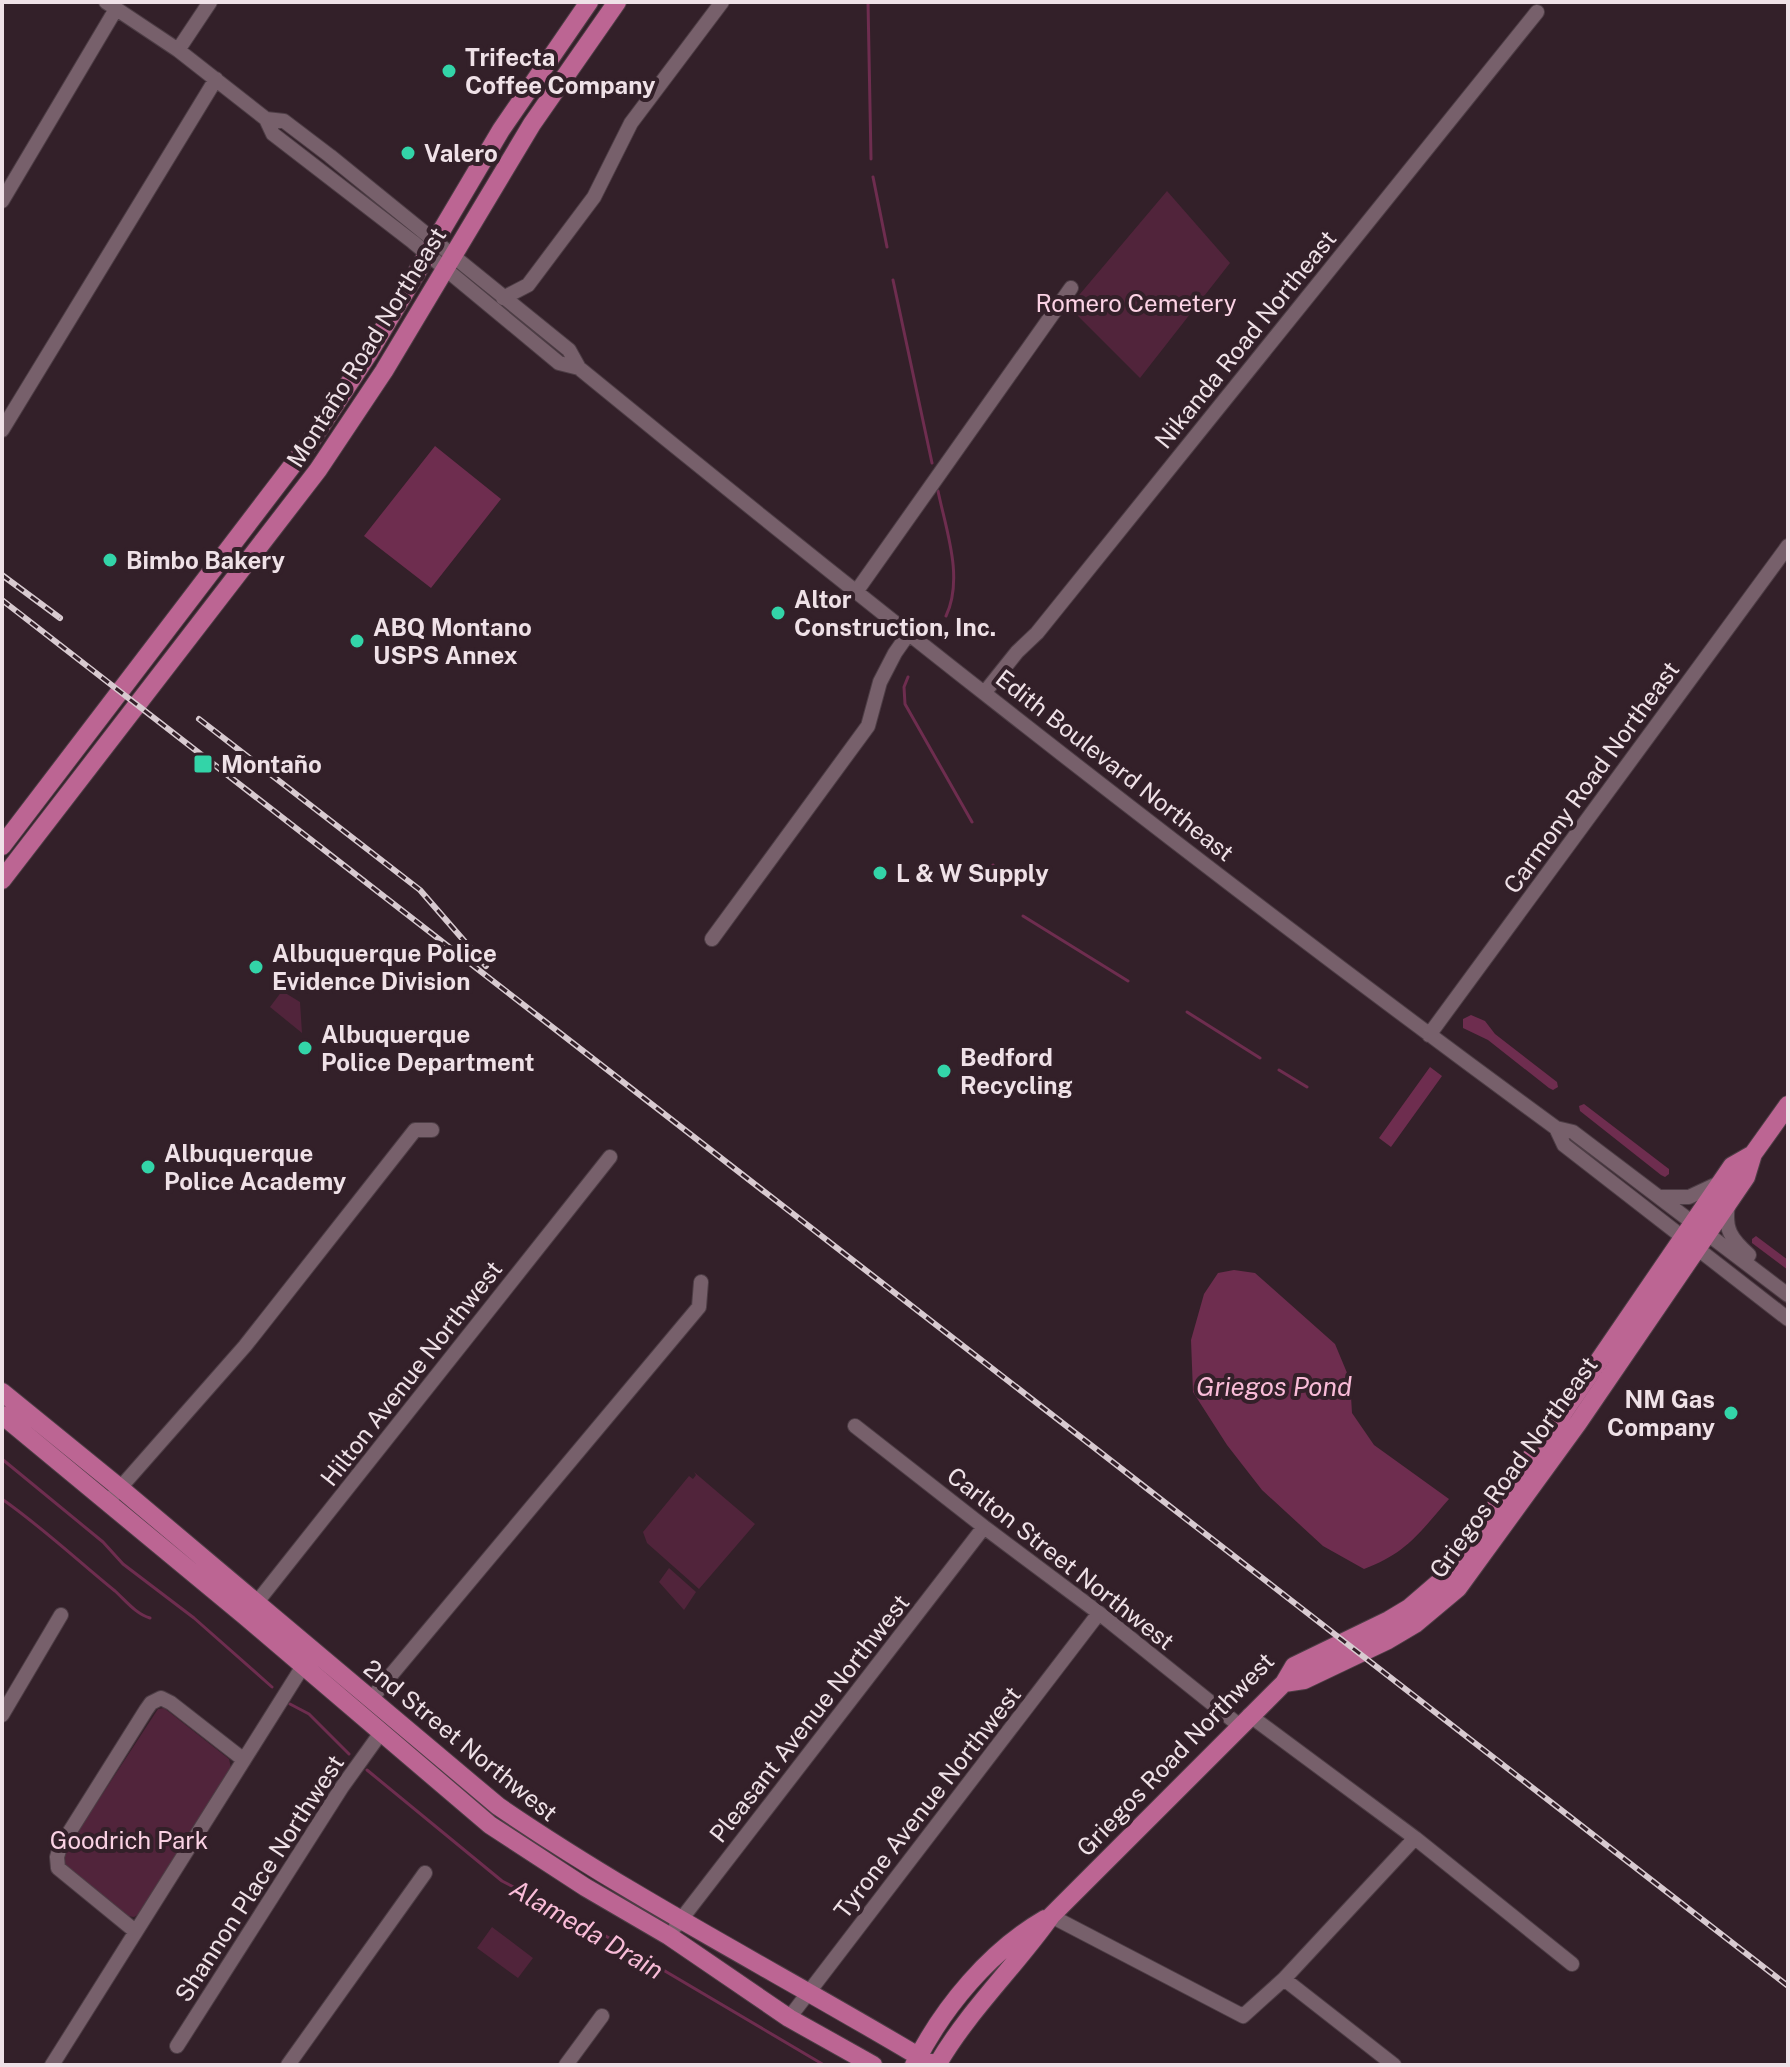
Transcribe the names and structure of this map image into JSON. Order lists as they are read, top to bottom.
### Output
{
  "streets": {
    "main road": [
      "Montaño Road Northeast",
      "Griegos Road Northeast",
      "2nd Street Northwest",
      "Griegos Road Northwest"
    ],
    "street": [
      "Nikanda Road Northeast",
      "Edith Boulevard Northeast",
      "Carmony Road Northeast",
      "Hilton Avenue Northwest",
      "Carlton Street Northwest",
      "Pleasant Avenue Northwest",
      "Tyrone Avenue Northwest",
      "Shannon Place Northwest"
    ]
  },
  "crossings": [
    ["Nikanda Road Northeast", "Edith Boulevard Northeast"],
    ["Montaño Road Northeast", "Edith Boulevard Northeast"],
    ["Edith Boulevard Northeast", "Carmony Road Northeast"],
    ["Edith Boulevard Northeast", "Griegos Road Northeast"],
    ["Hilton Avenue Northwest", "2nd Street Northwest"],
    ["Griegos Road Northeast", "Griegos Road Northwest"],
    ["Carlton Street Northwest", "Pleasant Avenue Northwest"],
    ["Carlton Street Northwest", "Griegos Road Northwest"],
    ["Carlton Street Northwest", "Tyrone Avenue Northwest"],
    ["Pleasant Avenue Northwest", "2nd Street Northwest"],
    ["2nd Street Northwest", "Griegos Road Northwest"],
    ["2nd Street Northwest", "Tyrone Avenue Northwest"],
    ["2nd Street Northwest", "Shannon Place Northwest"]
  ],
  "water": ["Griegos Pond", "Alameda Drain"],
  "parks": ["Romero Cemetery", "Goodrich Park"],
  "places": {
    "other": [
      "Trifecta Coffee Company",
      "Valero",
      "Bimbo Bakery",
      "Altor Construction, Inc.",
      "ABQ Montano USPS Annex",
      "L & W Supply",
      "Albuquerque Police Evidence Division",
      "Albuquerque Police Department",
      "Bedford Recycling",
      "Albuquerque Police Academy",
      "NM Gas Company"
    ],
    "transit": ["Montaño"]
  }
}
